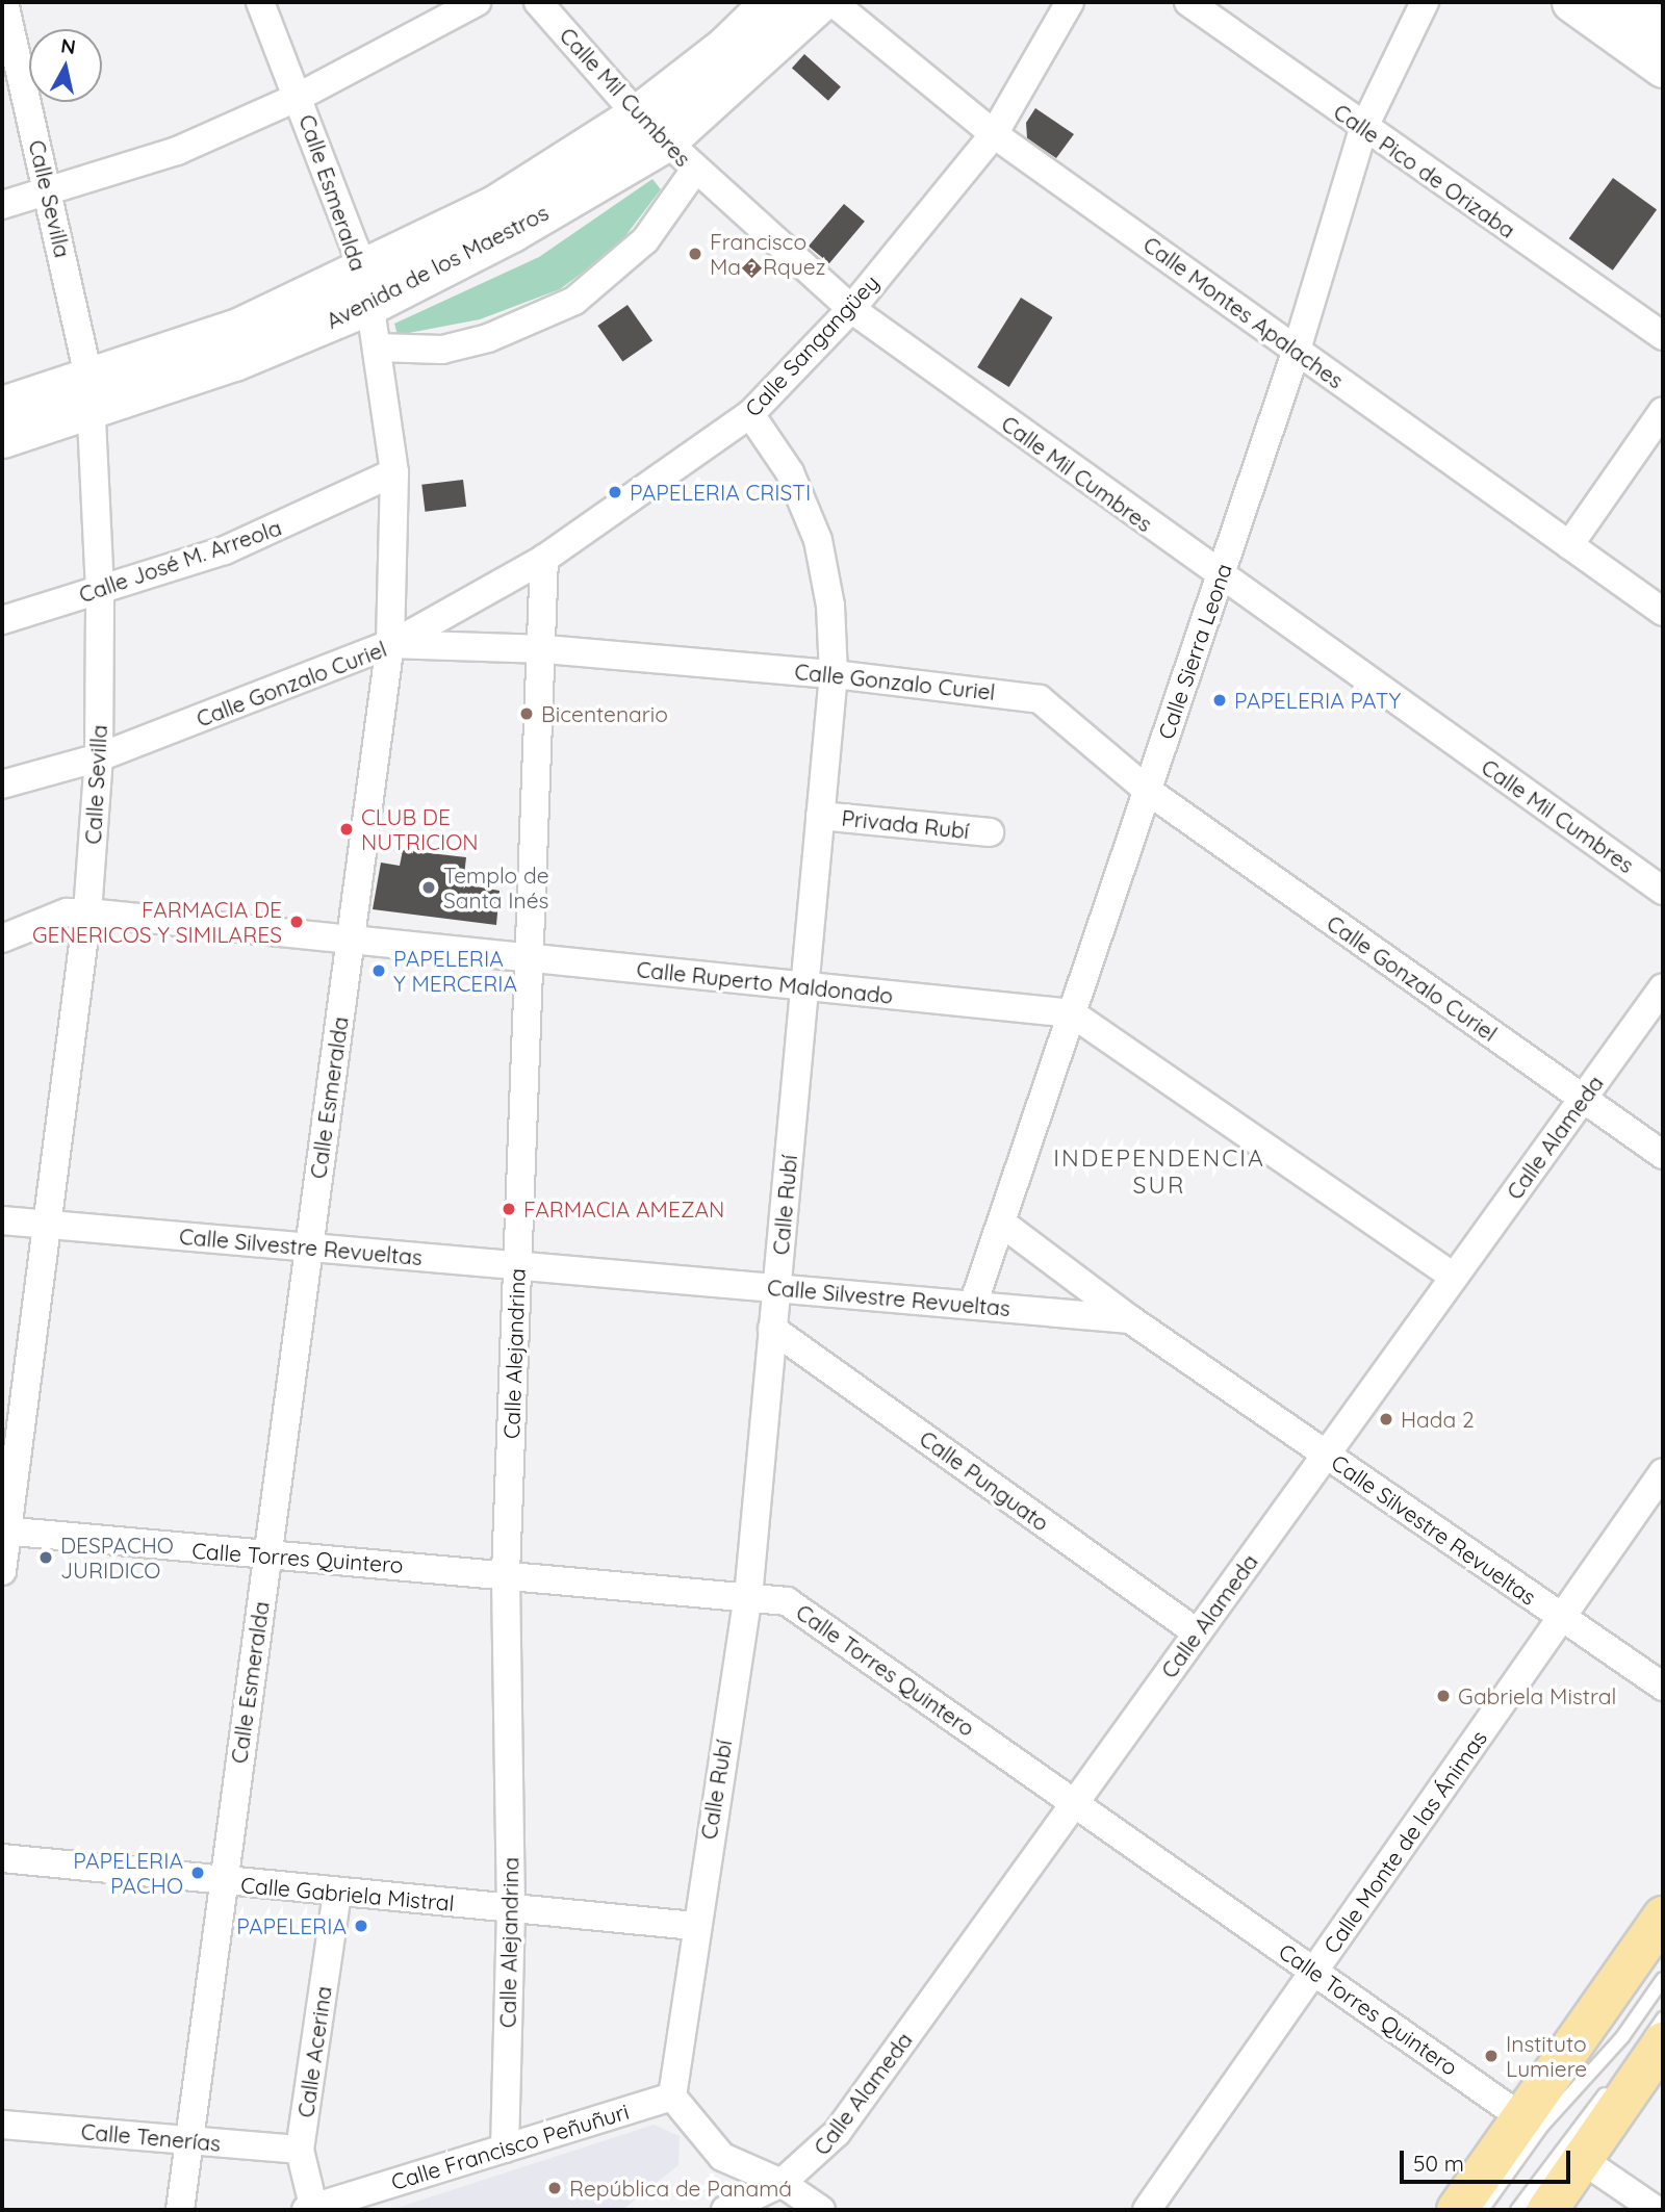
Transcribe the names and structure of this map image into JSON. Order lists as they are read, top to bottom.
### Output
{
  "streets": {
    "street": [
      "Calle Mil Cumbres",
      "Calle Pico de Orizaba",
      "Calle Esmeralda",
      "Calle Sevilla",
      "Avenida de los Maestros",
      "Calle Montes Apalaches",
      "Calle Sangangüey",
      "Calle José M. Arreola",
      "Calle Sierra Leona",
      "Calle Gonzalo Curiel",
      "Privada Rubí",
      "Calle Ruperto Maldonado",
      "Calle Alameda",
      "Calle Rubí",
      "Calle Silvestre Revueltas",
      "Calle Alejandrina",
      "Calle Punguato",
      "Calle Torres Quintero",
      "Calle Monte de las Ánimas",
      "Calle Gabriela Mistral",
      "Calle Acerina",
      "Calle Tenerías",
      "Calle Francisco Peñuñuri"
    ]
  },
  "crossings": [
    ["Calle Mil Cumbres", "Avenida de los Maestros"],
    ["Calle Mil Cumbres", "Calle Sangangüey"],
    ["Calle Mil Cumbres", "Calle Sierra Leona"],
    ["Calle Pico de Orizaba", "Calle Sierra Leona"],
    ["Calle Esmeralda", "Avenida de los Maestros"],
    ["Calle Esmeralda", "Calle Sangangüey"],
    ["Calle Esmeralda", "Calle José M. Arreola"],
    ["Calle Esmeralda", "Calle Gonzalo Curiel"],
    ["Calle Esmeralda", "Calle Ruperto Maldonado"],
    ["Calle Esmeralda", "Calle Silvestre Revueltas"],
    ["Calle Esmeralda", "Calle Torres Quintero"],
    ["Calle Esmeralda", "Calle Gabriela Mistral"],
    ["Calle Esmeralda", "Calle Tenerías"],
    ["Calle Sevilla", "Avenida de los Maestros"],
    ["Calle Sevilla", "Calle José M. Arreola"],
    ["Calle Sevilla", "Calle Gonzalo Curiel"],
    ["Calle Sevilla", "Calle Ruperto Maldonado"],
    ["Calle Sevilla", "Calle Silvestre Revueltas"],
    ["Calle Sevilla", "Calle Torres Quintero"],
    ["Calle Montes Apalaches", "Calle Sangangüey"],
    ["Calle Montes Apalaches", "Calle Sierra Leona"],
    ["Calle Sangangüey", "Calle Gonzalo Curiel"],
    ["Calle Sangangüey", "Calle Rubí"],
    ["Calle Sangangüey", "Calle Alejandrina"],
    ["Calle Sierra Leona", "Calle Gonzalo Curiel"],
    ["Calle Sierra Leona", "Calle Ruperto Maldonado"],
    ["Calle Sierra Leona", "Calle Silvestre Revueltas"],
    ["Calle Gonzalo Curiel", "Calle Alameda"],
    ["Calle Gonzalo Curiel", "Calle Rubí"],
    ["Calle Gonzalo Curiel", "Calle Alejandrina"],
    ["Privada Rubí", "Calle Rubí"],
    ["Calle Ruperto Maldonado", "Calle Alameda"],
    ["Calle Ruperto Maldonado", "Calle Rubí"],
    ["Calle Ruperto Maldonado", "Calle Alejandrina"],
    ["Calle Alameda", "Calle Silvestre Revueltas"],
    ["Calle Alameda", "Calle Punguato"],
    ["Calle Alameda", "Calle Torres Quintero"],
    ["Calle Rubí", "Calle Silvestre Revueltas"],
    ["Calle Rubí", "Calle Punguato"],
    ["Calle Rubí", "Calle Torres Quintero"],
    ["Calle Rubí", "Calle Gabriela Mistral"],
    ["Calle Rubí", "Calle Francisco Peñuñuri"],
    ["Calle Silvestre Revueltas", "Calle Alejandrina"],
    ["Calle Silvestre Revueltas", "Calle Monte de las Ánimas"],
    ["Calle Alejandrina", "Calle Torres Quintero"],
    ["Calle Alejandrina", "Calle Gabriela Mistral"],
    ["Calle Alejandrina", "Calle Francisco Peñuñuri"],
    ["Calle Torres Quintero", "Calle Monte de las Ánimas"],
    ["Calle Gabriela Mistral", "Calle Acerina"],
    ["Calle Acerina", "Calle Tenerías"],
    ["Calle Acerina", "Calle Francisco Peñuñuri"]
  ],
  "districts": ["INDEPENDENCIA SUR"],
  "places": [
    "Francisco Ma�Rquez",
    "PAPELERIA CRISTI",
    "PAPELERIA PATY",
    "Bicentenario",
    "CLUB DE NUTRICION",
    "Templo de Santa Inés",
    "FARMACIA DE GENERICOS Y SIMILARES",
    "PAPELERIA Y MERCERIA",
    "FARMACIA AMEZAN",
    "Hada 2",
    "DESPACHO JURIDICO",
    "Gabriela Mistral",
    "PAPELERIA PACHO",
    "PAPELERIA",
    "Instituto Lumiere",
    "República de Panamá"
  ],
  "scale_bar": "50 m",
  "north": "top"
}
